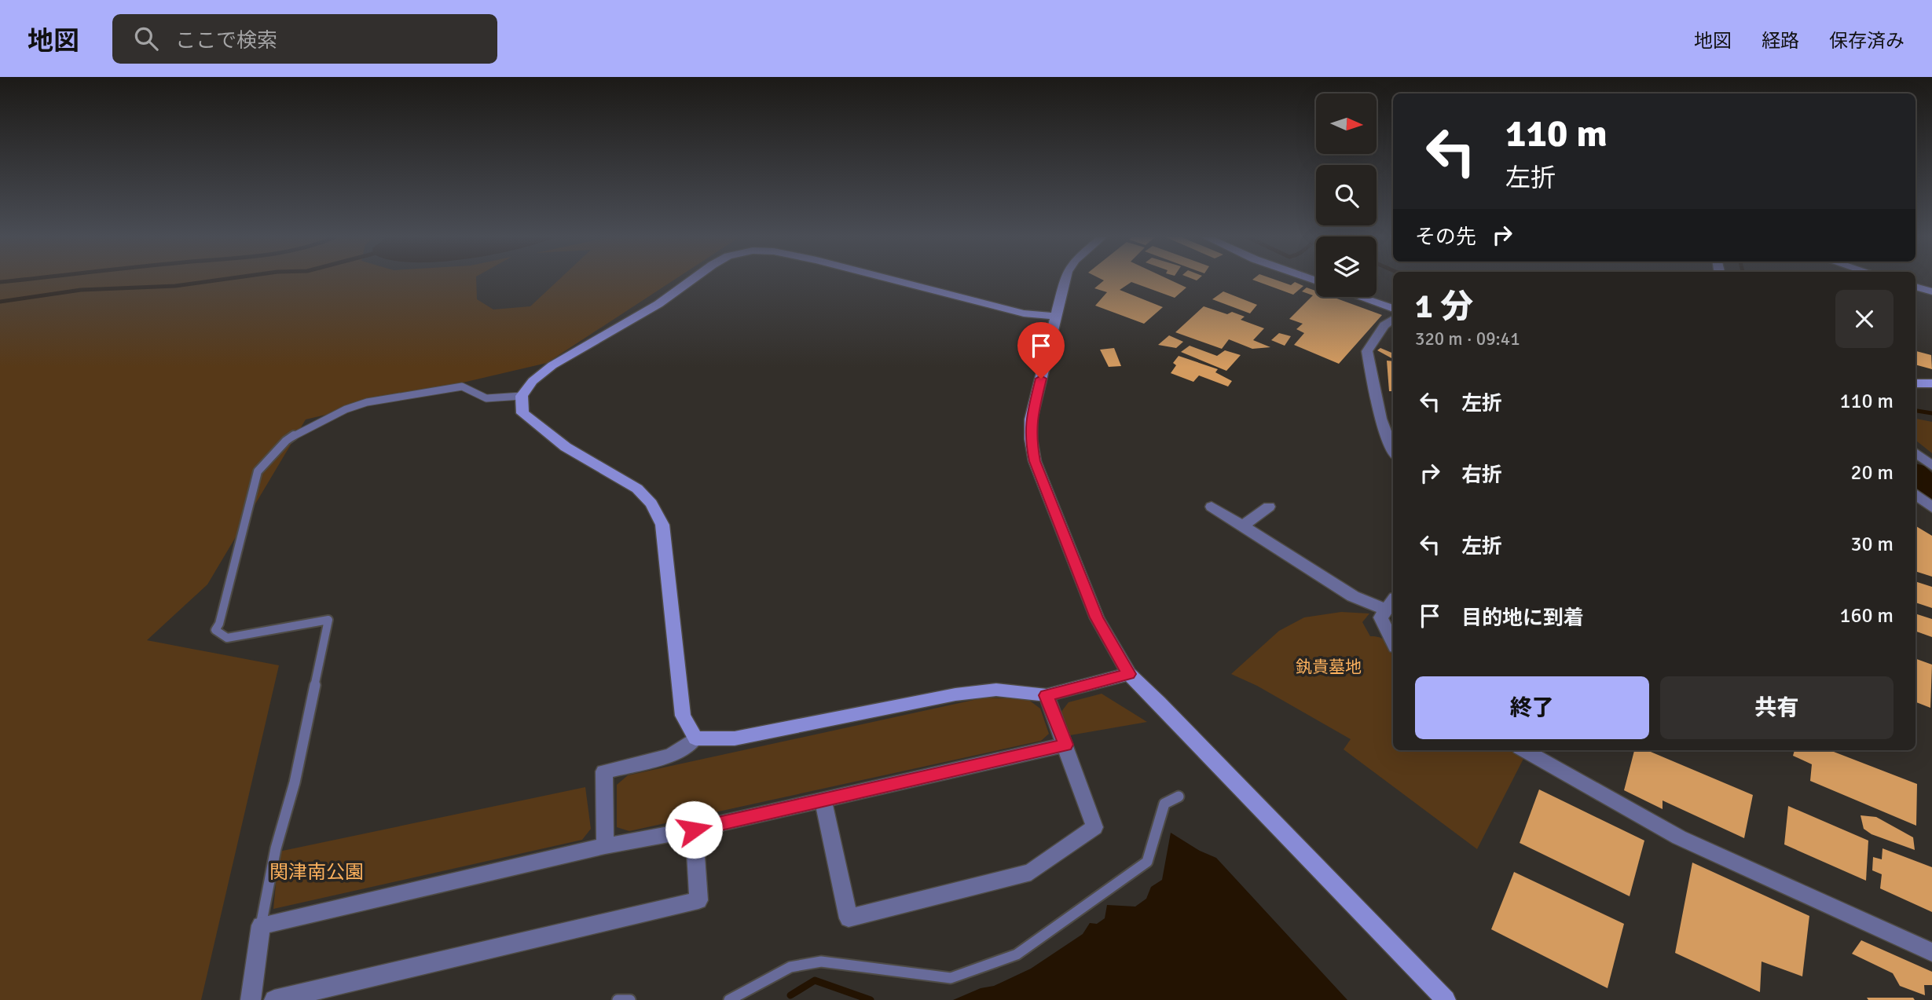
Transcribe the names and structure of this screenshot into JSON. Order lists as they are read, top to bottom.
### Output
{
  "parks": ["釻貴墓地", "関津南公園"],
  "north": "right",
  "page": {
    "header": "地図",
    "search": "ここで検索",
    "nav": ["地図", "経路", "保存済み"],
    "turn": ["110 m", "左折"],
    "then": "その先",
    "heading": ["1 分", "320 m · 09:41"],
    "list": [
      {
        "name": "左折",
        "value": "110 m"
      },
      {
        "name": "右折",
        "value": "20 m"
      },
      {
        "name": "左折",
        "value": "30 m"
      },
      {
        "name": "目的地に到着",
        "value": "160 m"
      }
    ],
    "buttons": ["終了", "共有"]
  }
}
